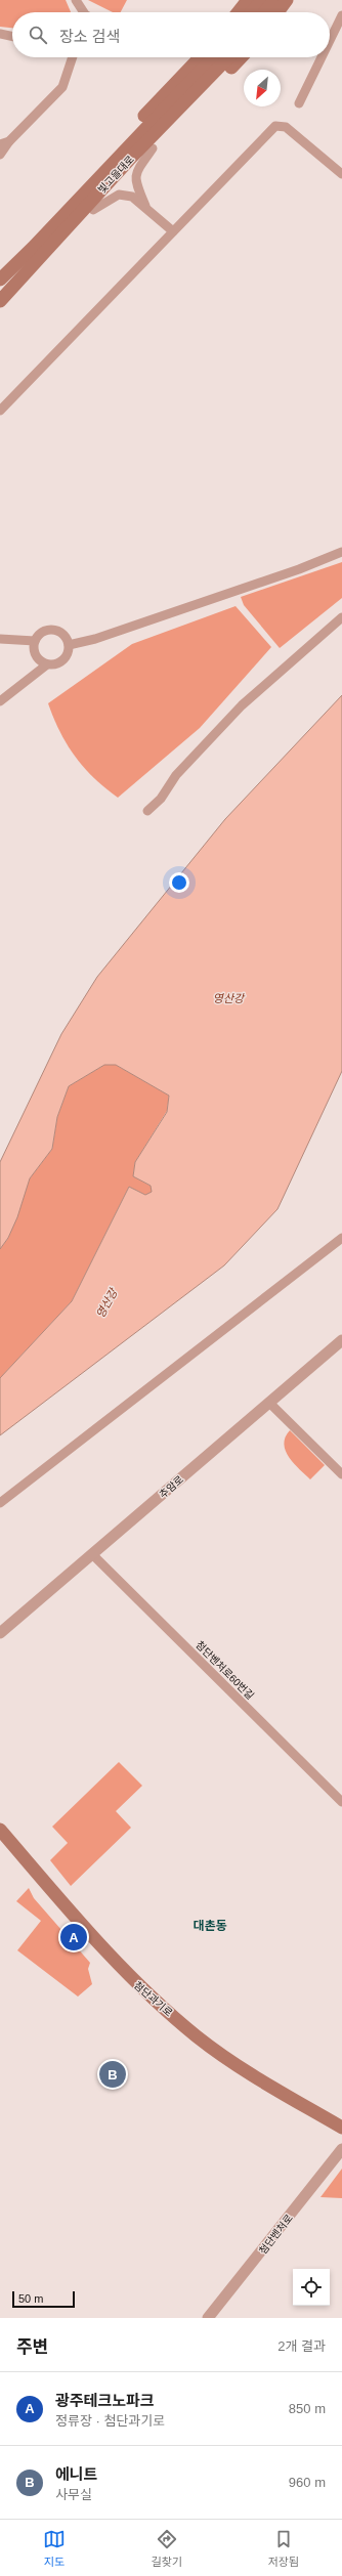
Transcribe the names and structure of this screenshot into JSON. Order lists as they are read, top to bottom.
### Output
{
  "streets": {
    "main road": ["빛고을대로", "첨단과기로"],
    "street": ["추암로", "첨단벤처로60번길", "첨단벤처로"]
  },
  "crossings": [
    ["추암로", "첨단벤처로60번길"]
  ],
  "districts": ["대촌동"],
  "water": ["영산강"],
  "scale_bar": "50 m",
  "north": "bottom left",
  "page": {
    "search": "장소 검색",
    "pins": ["A", "B"],
    "scale": "50 m",
    "heading": ["주변", "2개 결과"],
    "list": [
      {
        "mark": "A",
        "name": "광주테크노파크",
        "note": "정류장 · 첨단과기로",
        "value": "850 m"
      },
      {
        "mark": "B",
        "name": "에니트",
        "note": "사무실",
        "value": "960 m"
      }
    ],
    "nav": ["지도", "길찾기", "저장됨"]
  }
}
